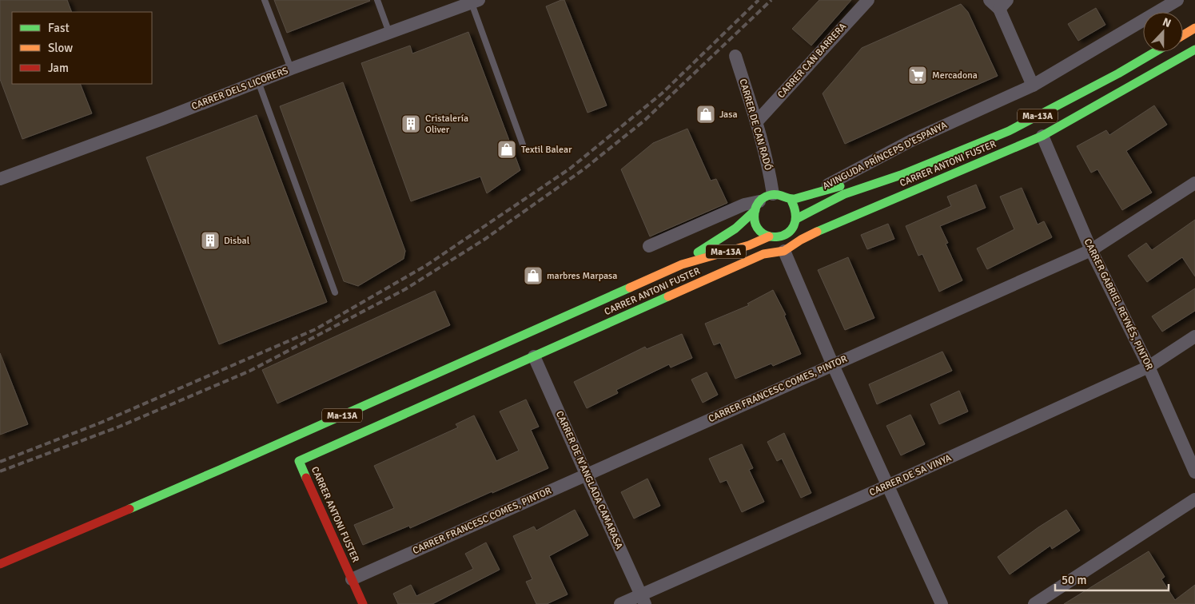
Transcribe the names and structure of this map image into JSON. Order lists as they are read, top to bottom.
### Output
{
  "streets": {
    "main road": ["Ma-13A", "CARRER ANTONI FUSTER"],
    "street": [
      "CARRER CAN BARRERA",
      "CARRER DELS LICORERS",
      "CARRER DE CAN RADÓ",
      "AVINGUDA PRÍNCEPS D'ESPANYA",
      "CARRER GABRIEL REYNÉS, PINTOR",
      "CARRER FRANCESC COMES, PINTOR",
      "CARRER DE SA VINYA",
      "CARRER DE N'ANGLADA CAMARASA"
    ]
  },
  "crossings": [
    ["CARRER CAN BARRERA", "CARRER DE CAN RADÓ"],
    ["Ma-13A", "CARRER DE CAN RADÓ"],
    ["Ma-13A", "AVINGUDA PRÍNCEPS D'ESPANYA"],
    ["CARRER DE CAN RADÓ", "AVINGUDA PRÍNCEPS D'ESPANYA"],
    ["CARRER ANTONI FUSTER", "CARRER GABRIEL REYNÉS, PINTOR"],
    ["CARRER ANTONI FUSTER", "CARRER FRANCESC COMES, PINTOR"],
    ["CARRER ANTONI FUSTER", "CARRER DE N'ANGLADA CAMARASA"],
    ["CARRER GABRIEL REYNÉS, PINTOR", "CARRER FRANCESC COMES, PINTOR"],
    ["CARRER GABRIEL REYNÉS, PINTOR", "CARRER DE SA VINYA"],
    ["CARRER FRANCESC COMES, PINTOR", "CARRER DE N'ANGLADA CAMARASA"],
    ["CARRER DE SA VINYA", "CARRER DE N'ANGLADA CAMARASA"]
  ],
  "places": {
    "supermarket": ["Mercadona"],
    "shop": ["Jasa", "Textil Balear", "marbres Marpasa"],
    "building": ["Cristalería Oliver", "Disbal"]
  },
  "legend": ["Fast", "Slow", "Jam"],
  "scale_bar": "50 m",
  "north": "top"
}
